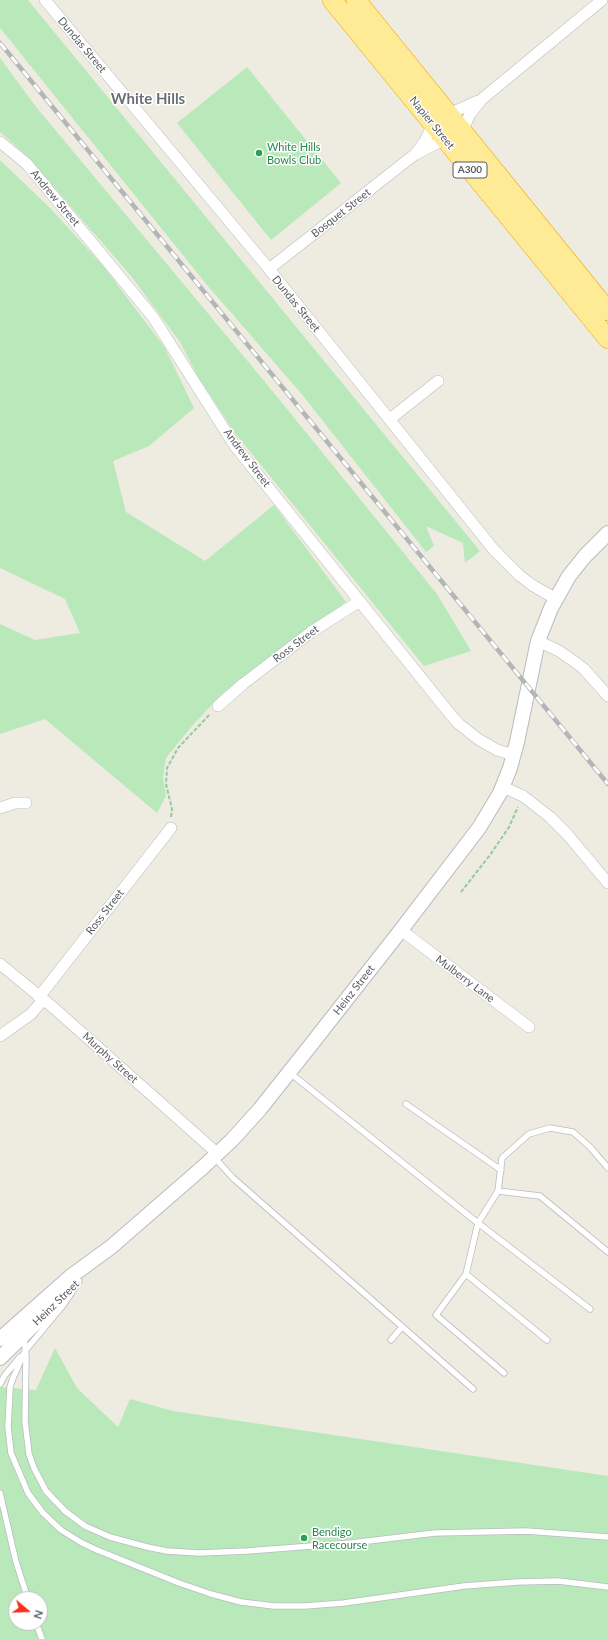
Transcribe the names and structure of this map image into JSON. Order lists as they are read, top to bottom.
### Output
{
  "streets": {
    "highway": ["Napier Street", "A300"],
    "street": [
      "Dundas Street",
      "Andrew Street",
      "Bosquet Street",
      "Ross Street",
      "Mulberry Lane",
      "Heinz Street",
      "Murphy Street"
    ]
  },
  "crossings": [
    ["Dundas Street", "Bosquet Street"],
    ["Dundas Street", "Heinz Street"],
    ["Napier Street", "Bosquet Street"],
    ["Andrew Street", "Ross Street"],
    ["Andrew Street", "Heinz Street"],
    ["Ross Street", "Murphy Street"],
    ["Mulberry Lane", "Heinz Street"],
    ["Heinz Street", "Murphy Street"]
  ],
  "districts": ["White Hills"],
  "places": ["White Hills Bowls Club", "Bendigo Racecourse"],
  "north": "right"
}
